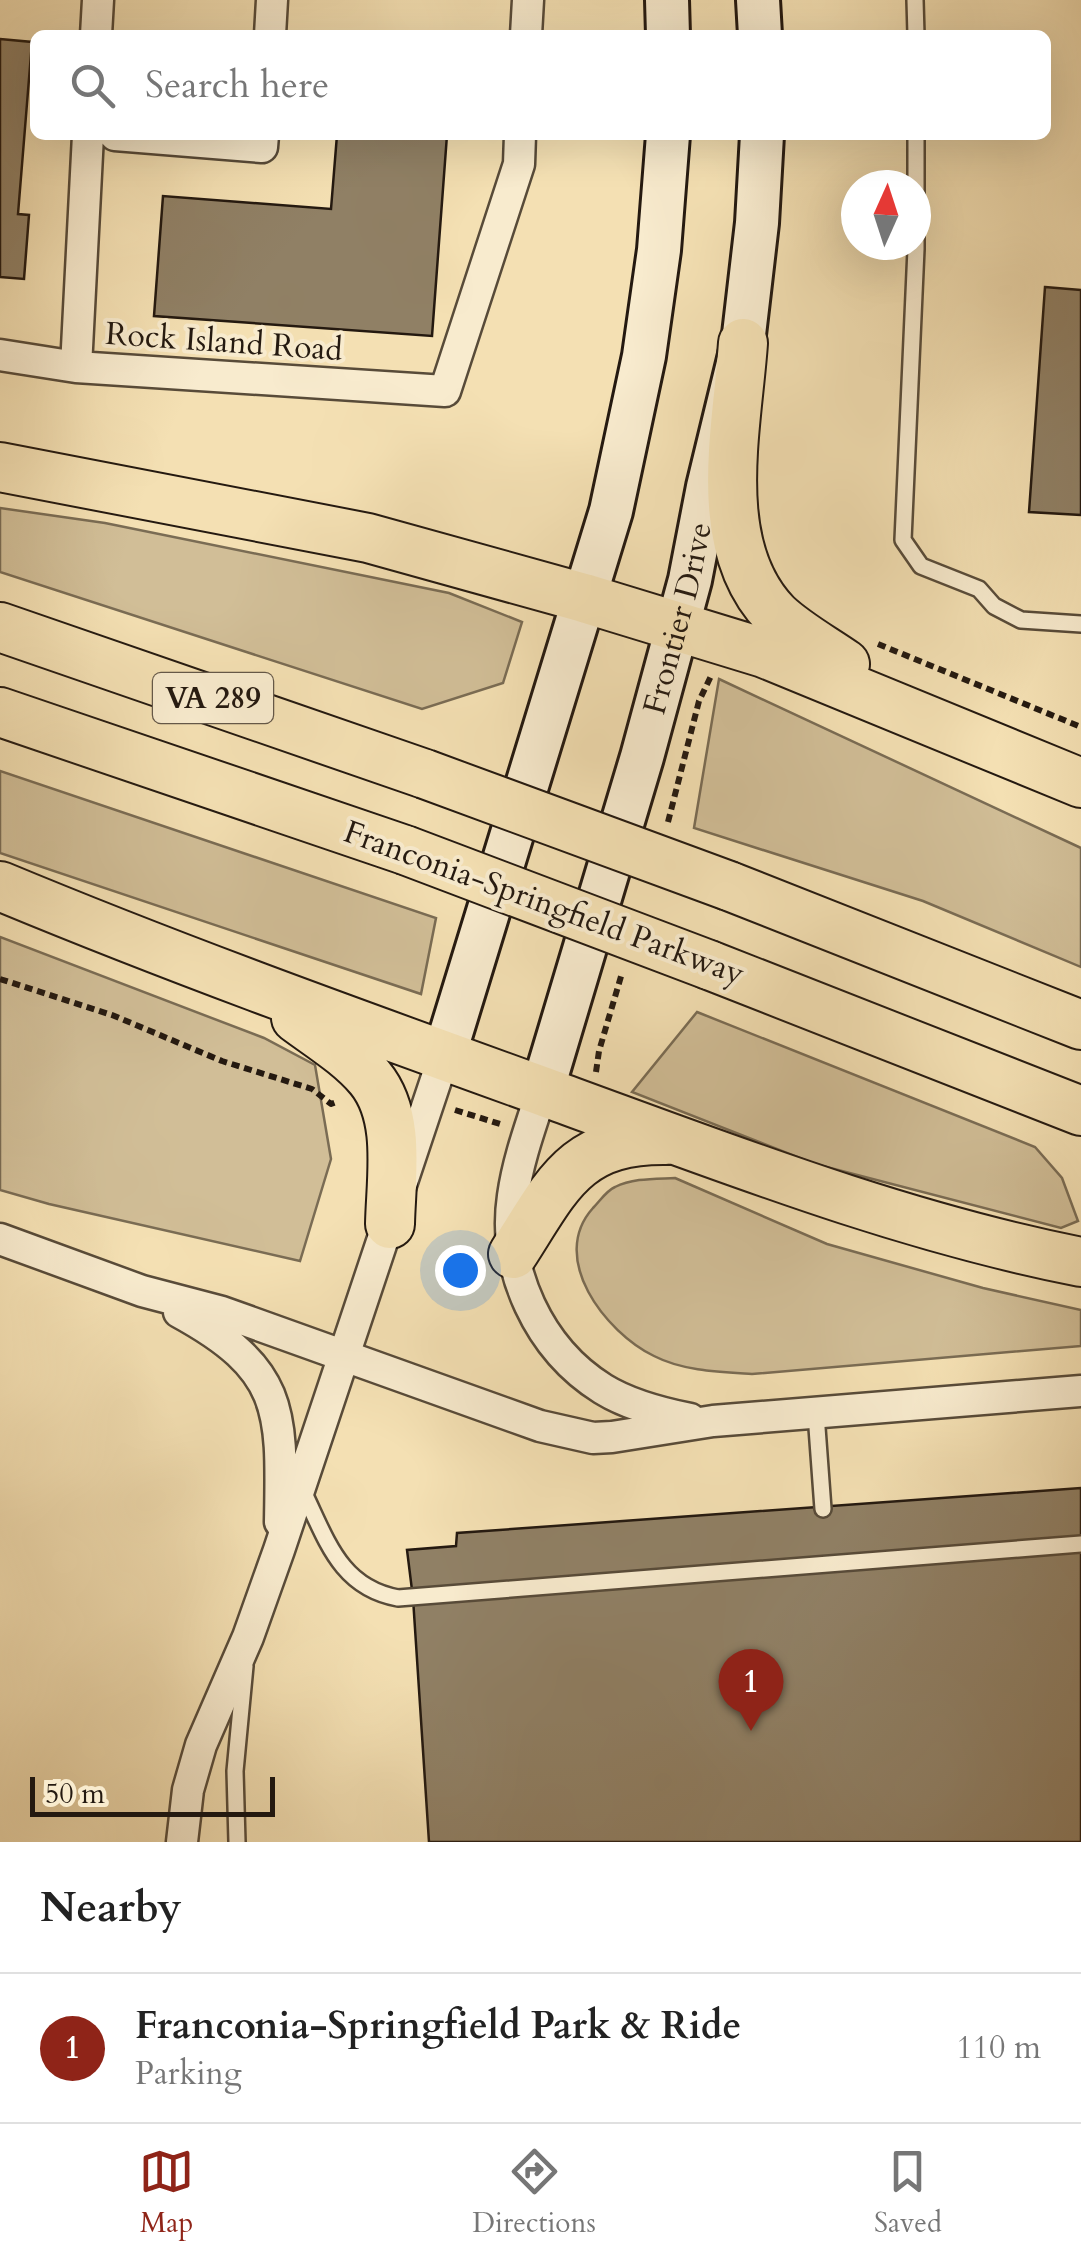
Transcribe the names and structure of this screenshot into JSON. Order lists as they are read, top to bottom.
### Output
{
  "streets": {
    "main road": ["Frontier Drive", "VA 289", "Franconia-Springfield Parkway"],
    "street": ["Rock Island Road"]
  },
  "scale_bar": "50 m",
  "north": "top",
  "page": {
    "search": "Search here",
    "pins": "1",
    "scale": "50 m",
    "heading": "Nearby",
    "list": [
      {
        "mark": "1",
        "name": "Franconia-Springfield Park & Ride",
        "note": "Parking",
        "value": "110 m"
      }
    ],
    "nav": ["Map", "Directions", "Saved"]
  }
}
